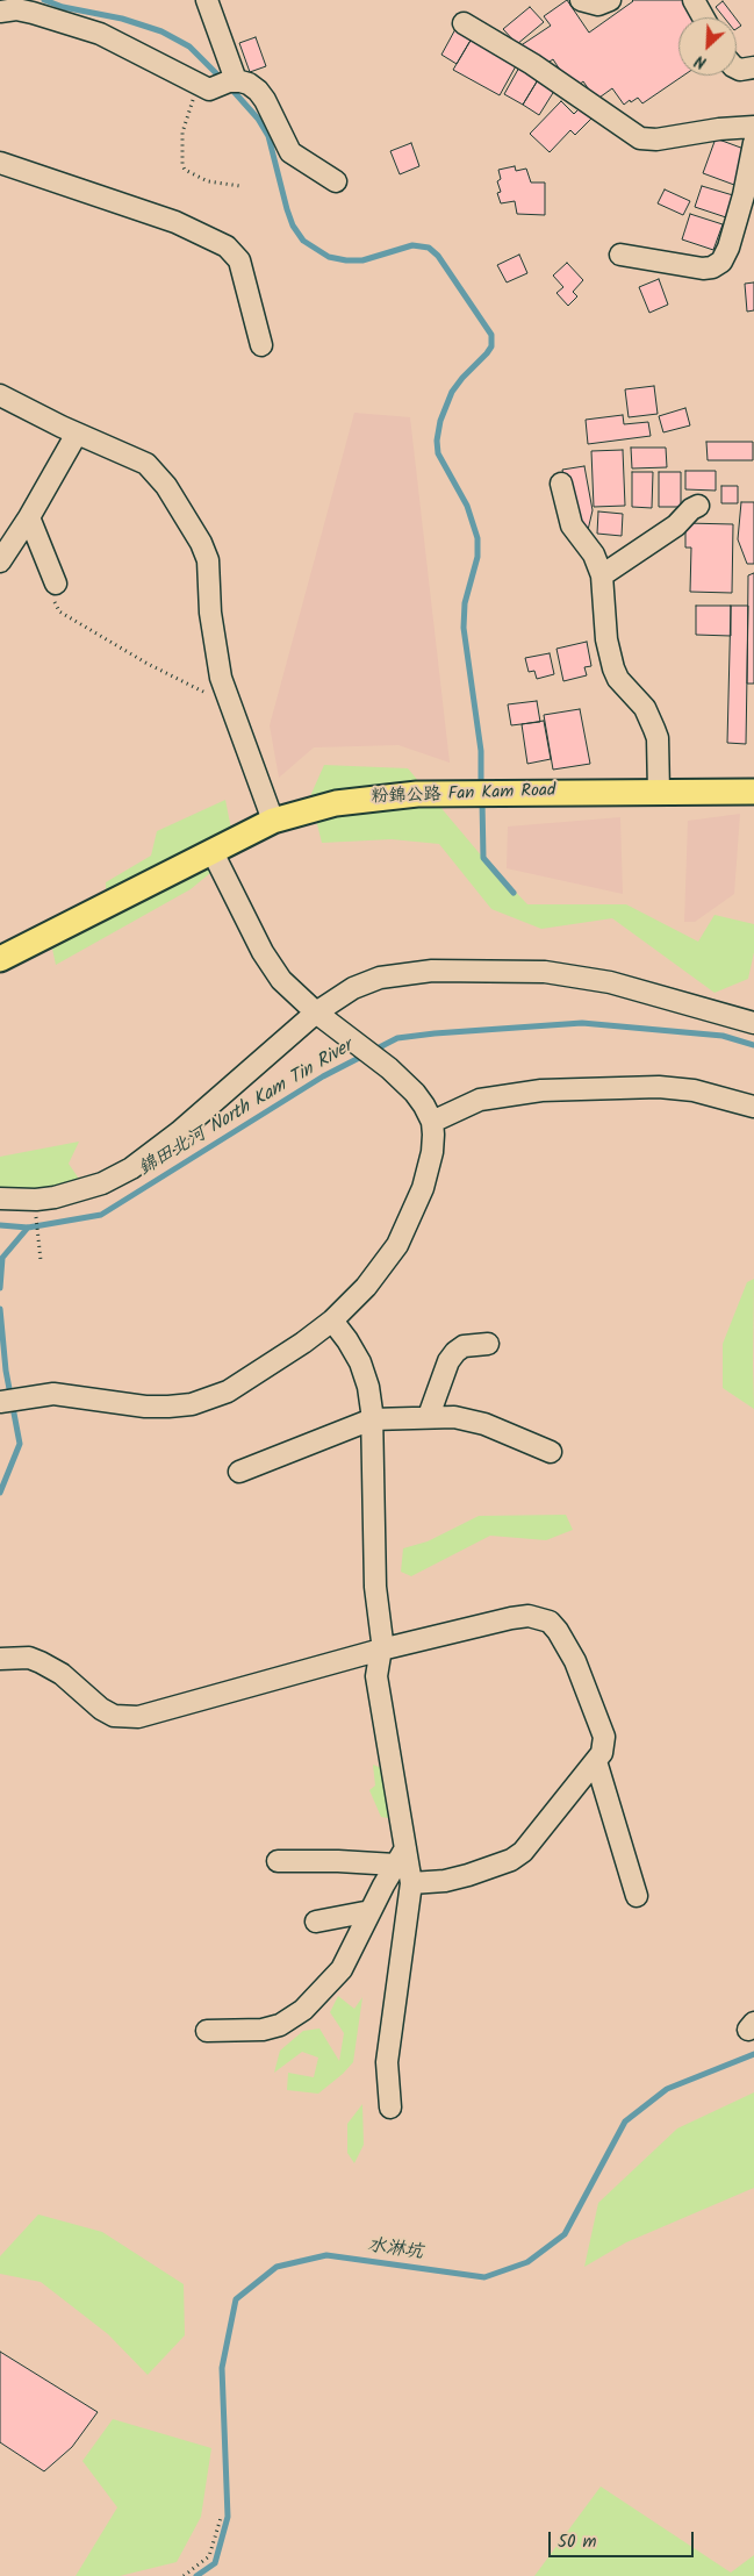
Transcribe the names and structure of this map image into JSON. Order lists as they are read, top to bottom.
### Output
{
  "streets": {
    "main road": ["粉錦公路 Fan Kam Road"]
  },
  "water": ["錦田北河 North Kam Tin River", "水淋坑"],
  "scale_bar": "50 m",
  "north": "bottom left"
}
